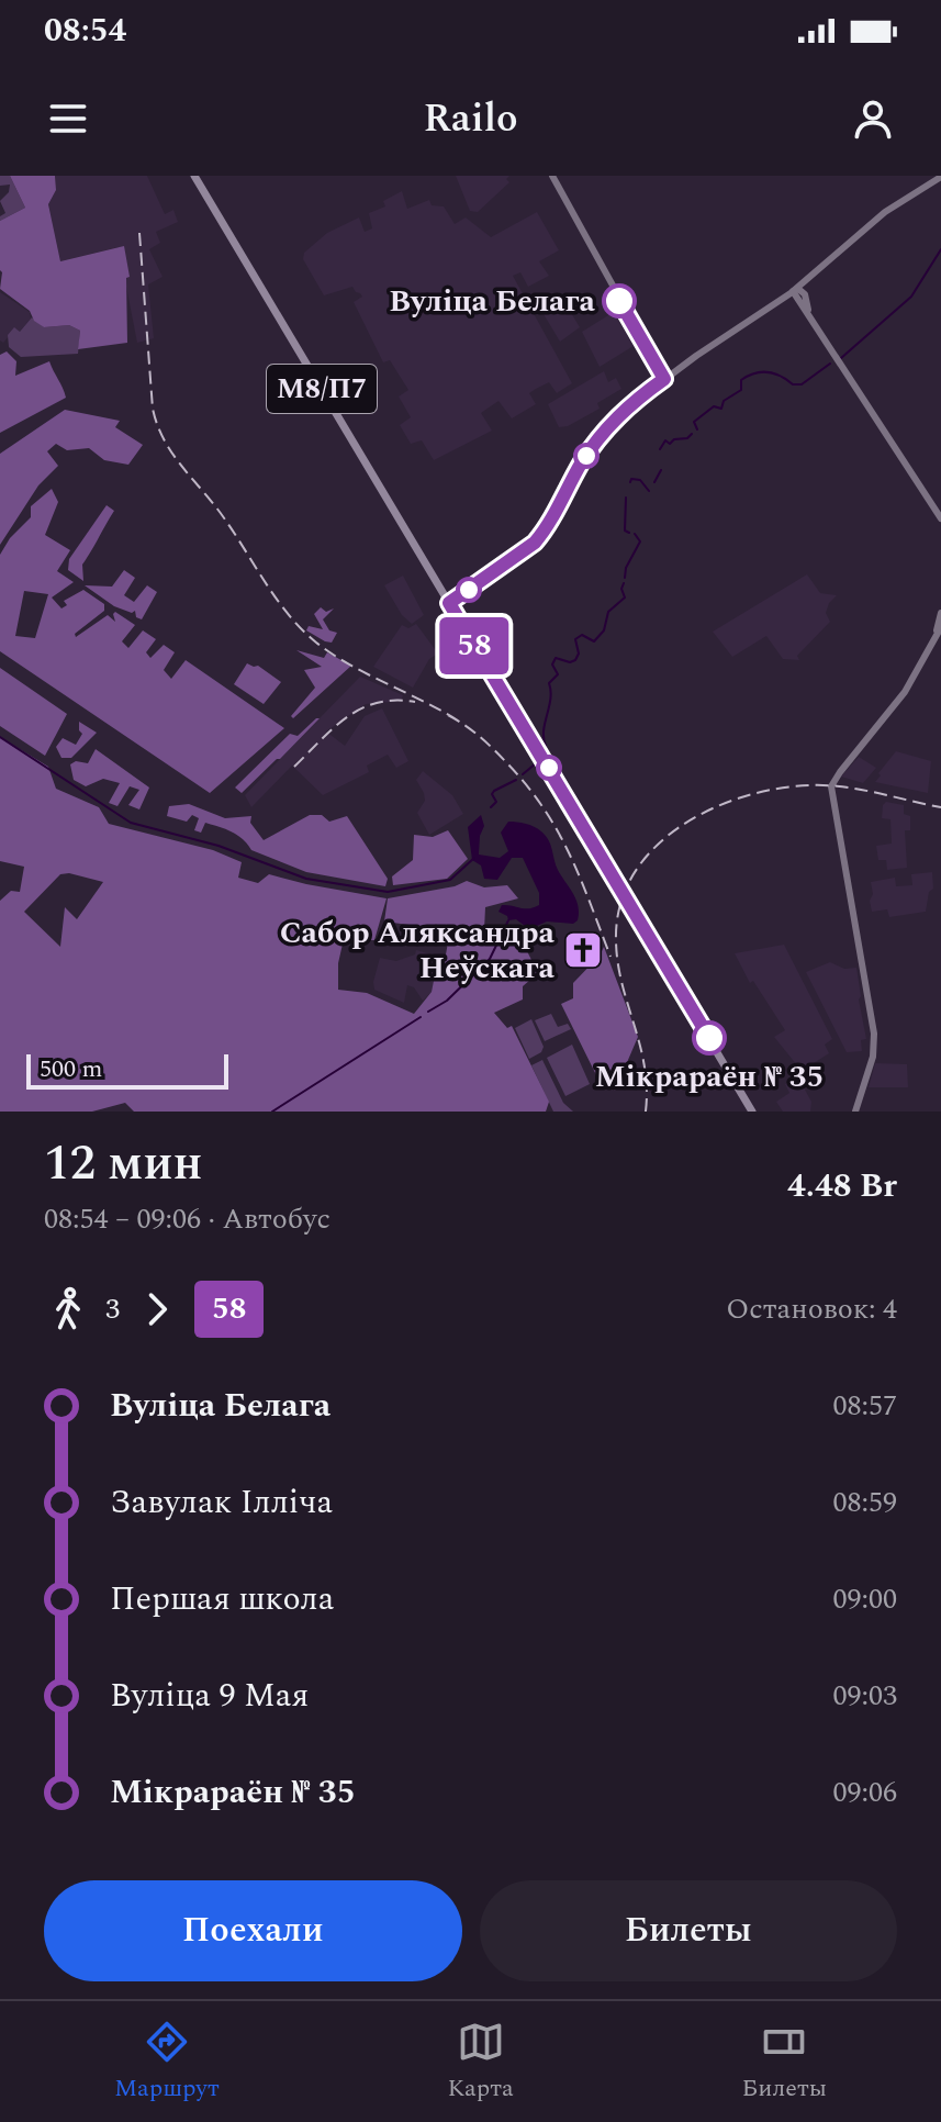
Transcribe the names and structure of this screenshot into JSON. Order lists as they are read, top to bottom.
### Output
{
  "streets": {
    "main road": ["М8/П7"]
  },
  "places": {
    "other": ["Вуліца Белага", "Мікрараён № 35"],
    "church": ["Сабор Аляксандра Неўскага"]
  },
  "lines": ["bus line 58"],
  "scale_bar": "500 m",
  "page": {
    "status": "08:54",
    "header": "Railo",
    "on_map": "58",
    "scale": "500 m",
    "heading": ["12 мин", "08:54 – 09:06 · Автобус", "4.48 Br"],
    "legs": ["3", "58", "Остановок: 4"],
    "list": [
      {
        "name": "Вуліца Белага",
        "value": "08:57"
      },
      {
        "name": "Завулак Ілліча",
        "value": "08:59"
      },
      {
        "name": "Першая школа",
        "value": "09:00"
      },
      {
        "name": "Вуліца 9 Мая",
        "value": "09:03"
      },
      {
        "name": "Мікрараён № 35",
        "value": "09:06"
      }
    ],
    "buttons": ["Поехали", "Билеты"],
    "tabs": ["Маршрут", "Карта", "Билеты"]
  }
}
